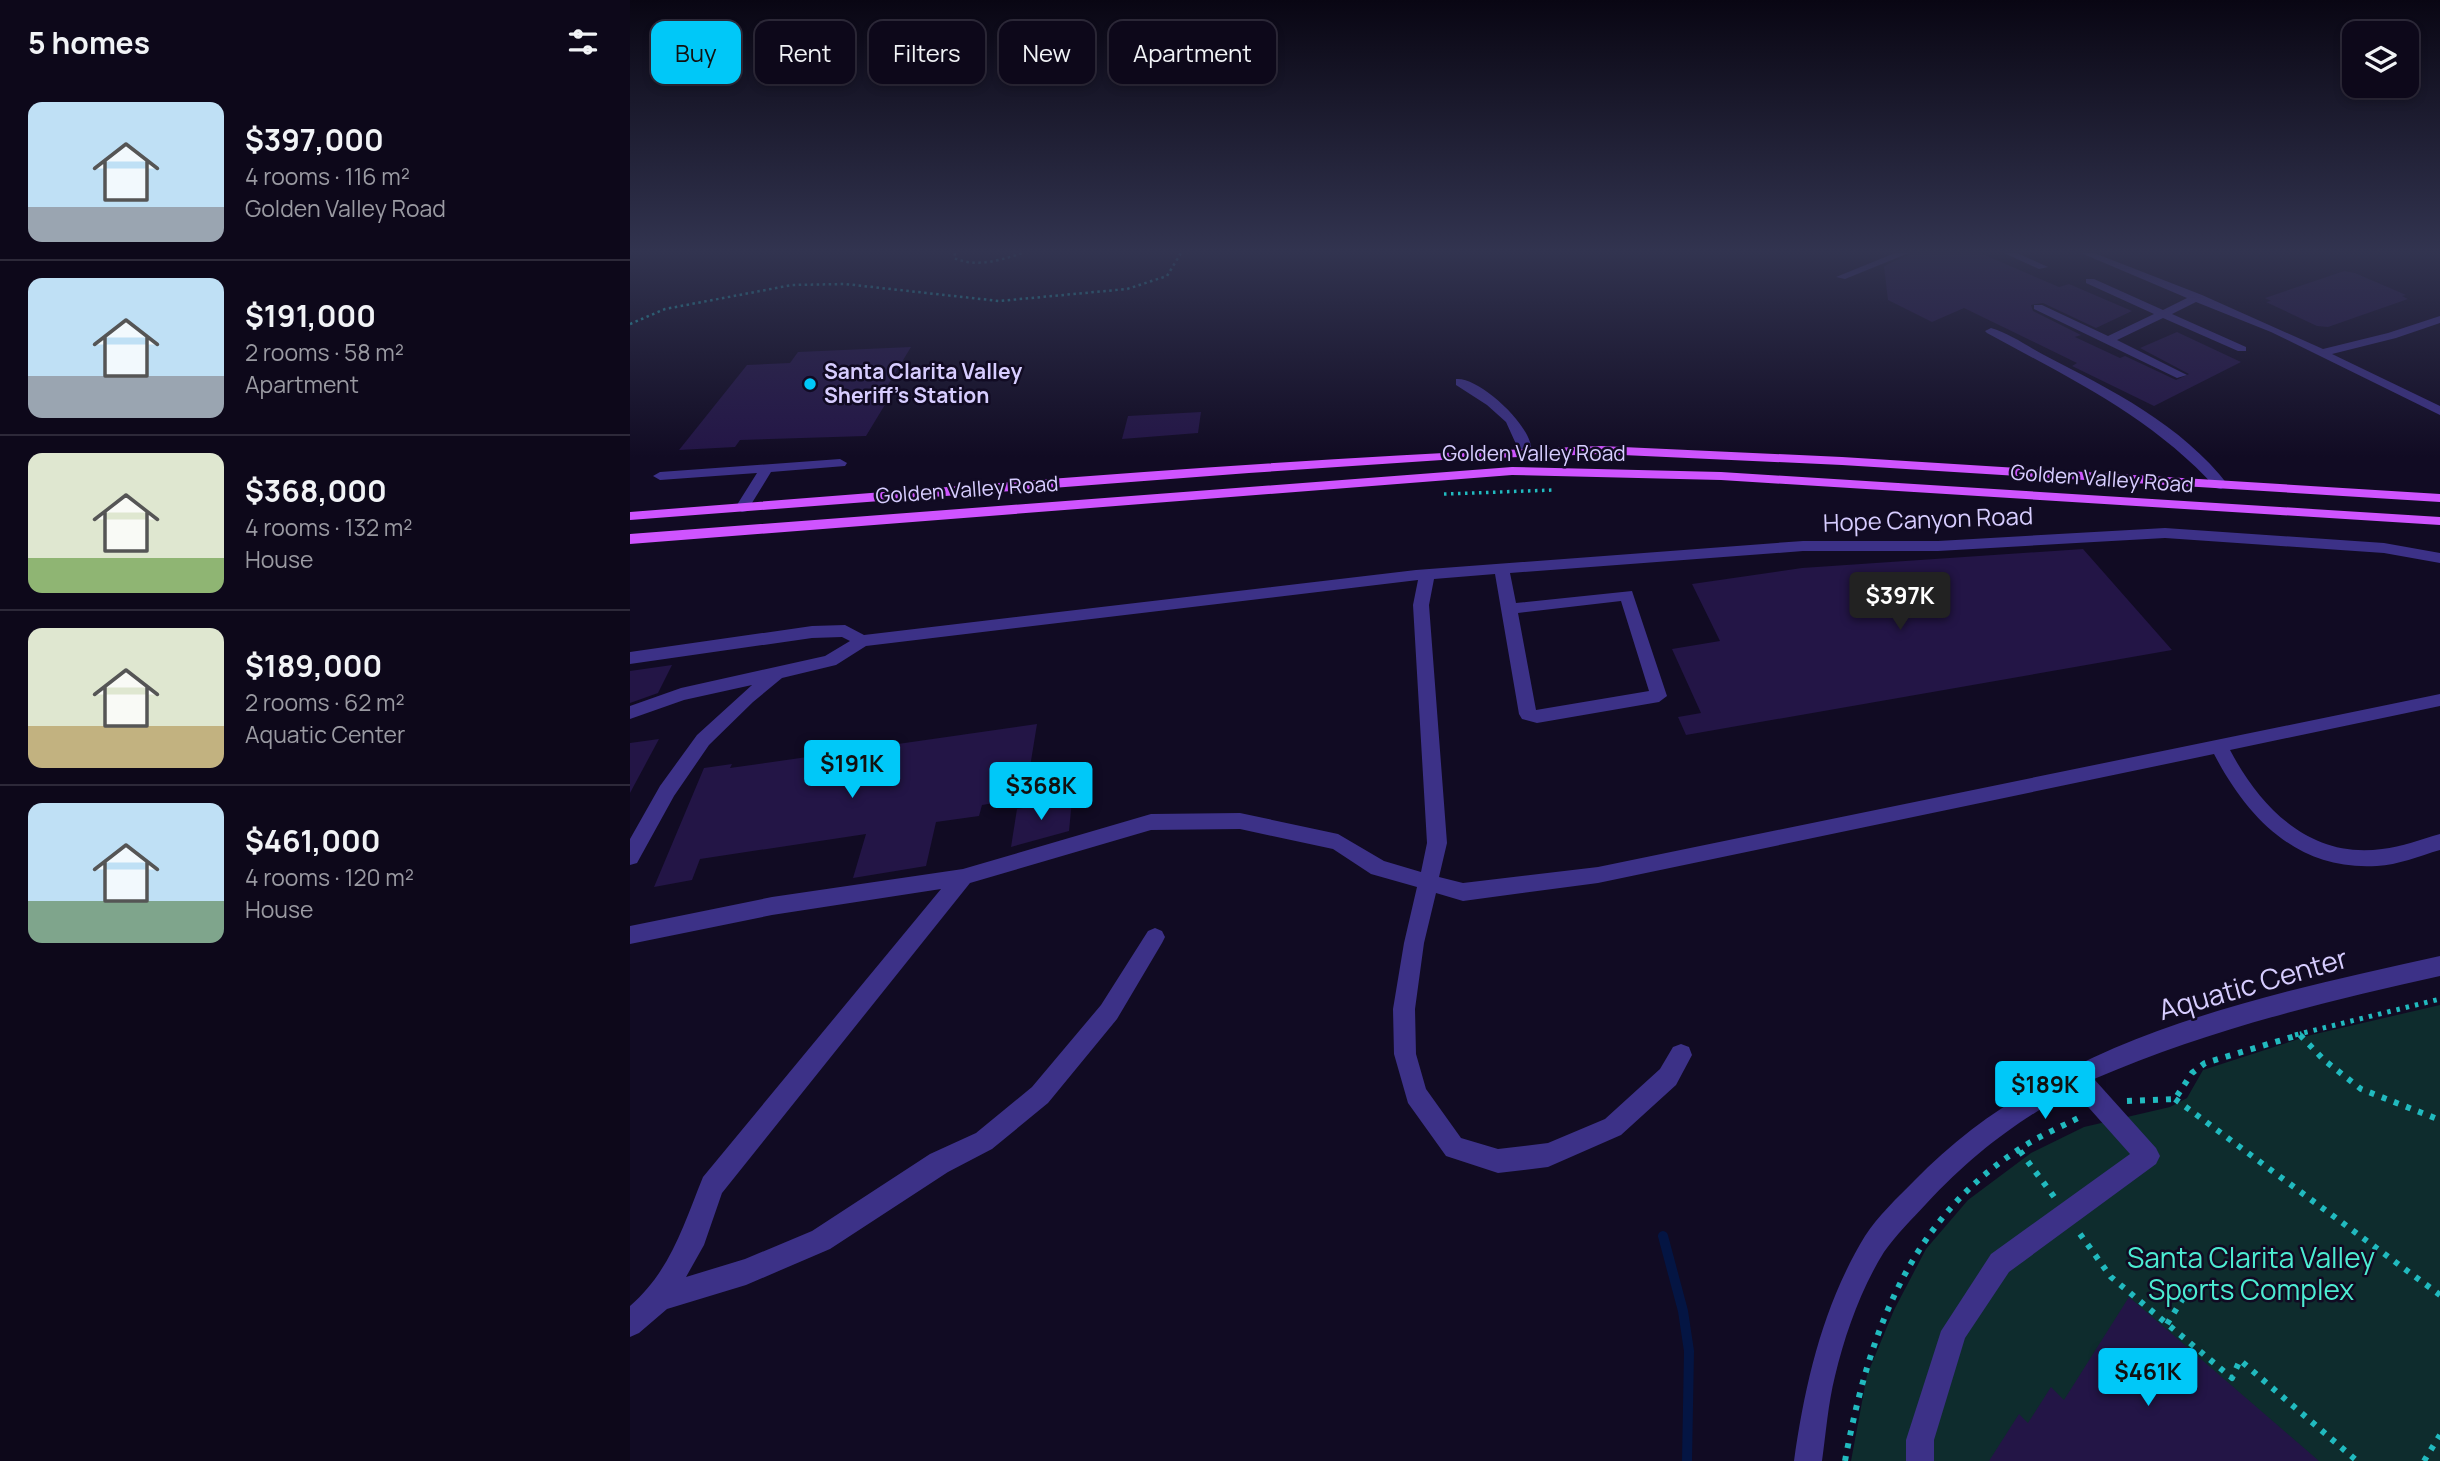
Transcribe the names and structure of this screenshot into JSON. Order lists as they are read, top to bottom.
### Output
{
  "streets": {
    "main road": ["Golden Valley Road"],
    "street": ["Hope Canyon Road", "Aquatic Center"]
  },
  "parks": ["Santa Clarita Valley Sports Complex"],
  "places": ["Santa Clarita Valley Sheriff’s Station"],
  "page": {
    "heading": "5 homes",
    "chip": [
      "Buy",
      "Rent",
      "Filters",
      "New",
      "Apartment"
    ],
    "list": [
      {
        "name": "$397,000",
        "note": "4 rooms · 116 m² · Golden Valley Road"
      },
      {
        "name": "$191,000",
        "note": "2 rooms · 58 m² · Apartment"
      },
      {
        "name": "$368,000",
        "note": "4 rooms · 132 m² · House"
      },
      {
        "name": "$189,000",
        "note": "2 rooms · 62 m² · Aquatic Center"
      },
      {
        "name": "$461,000",
        "note": "4 rooms · 120 m² · House"
      }
    ],
    "price": [
      "$397K",
      "$191K",
      "$368K",
      "$189K",
      "$461K"
    ]
  }
}
